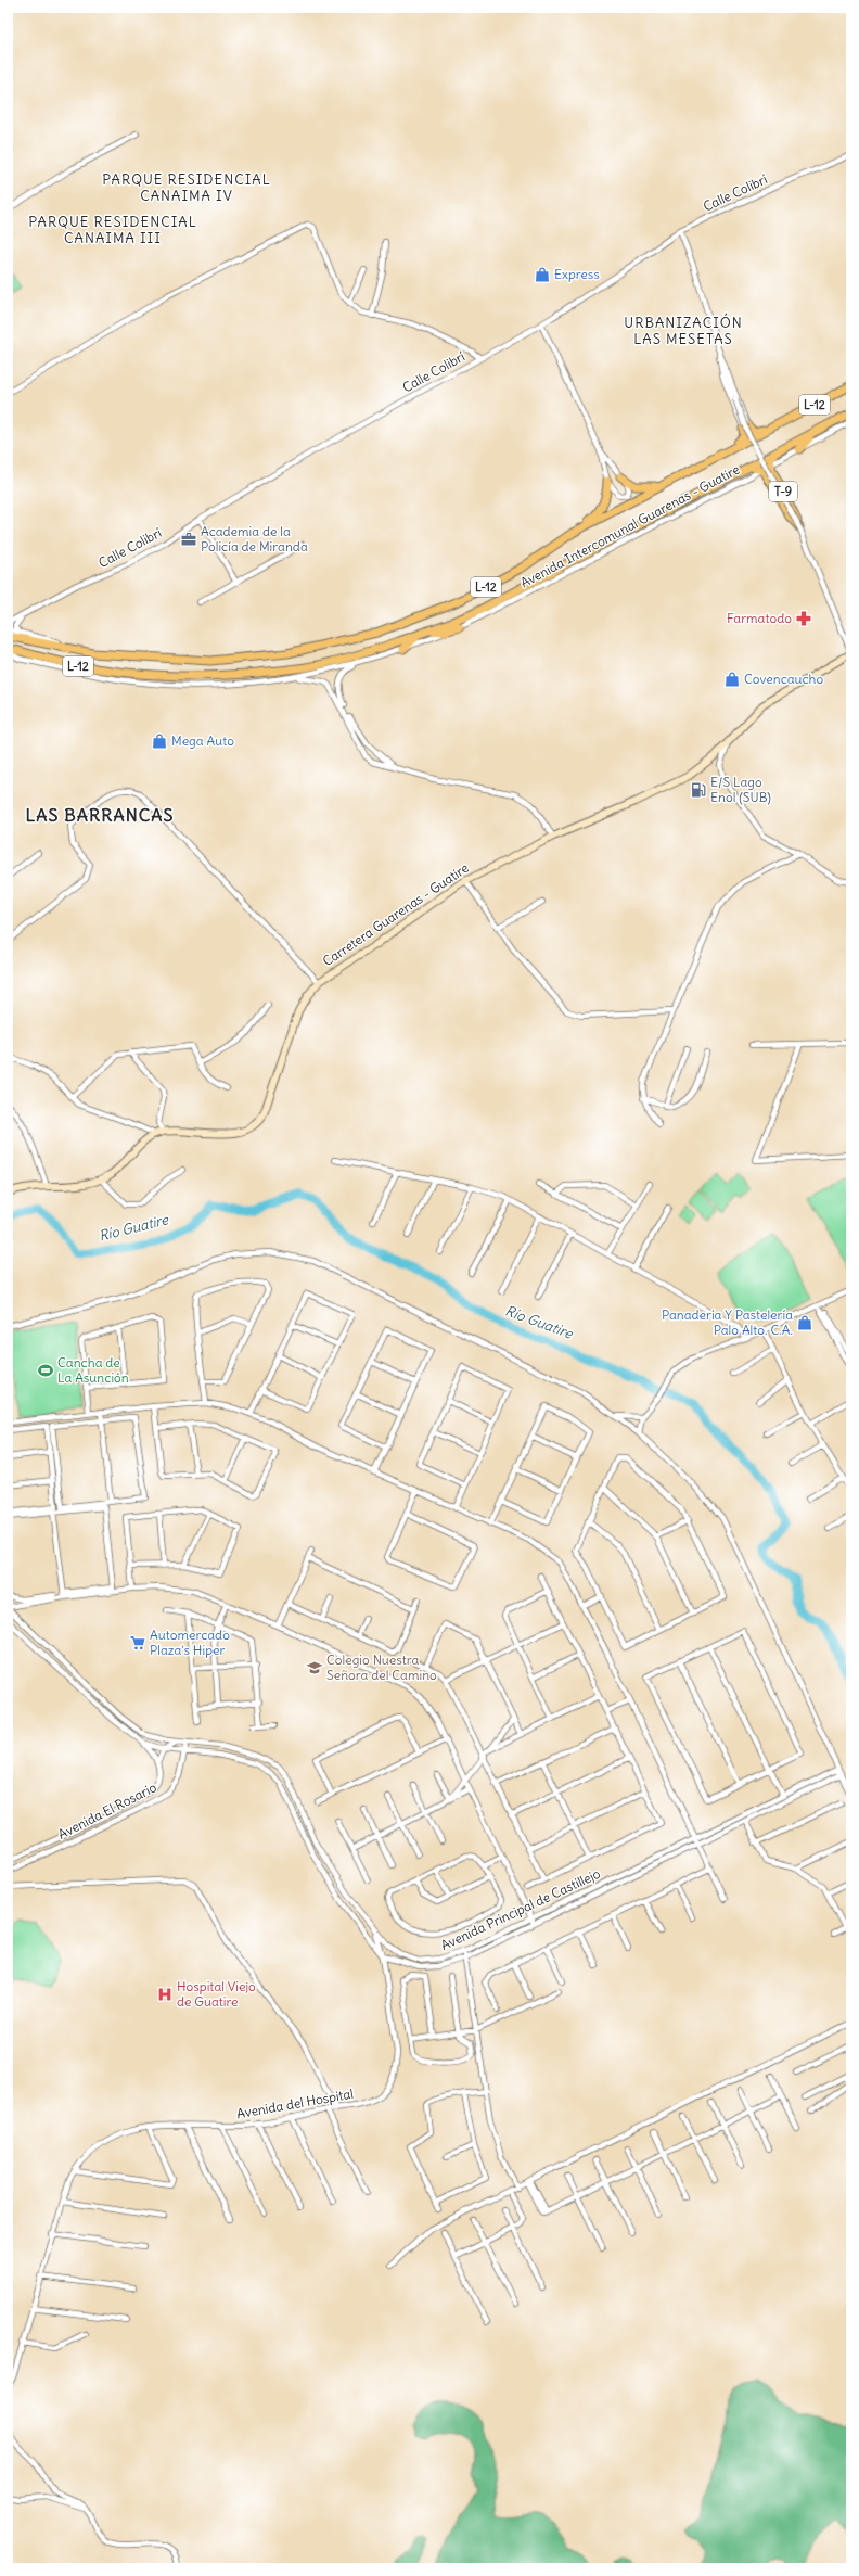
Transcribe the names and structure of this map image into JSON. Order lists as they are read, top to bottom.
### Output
{
  "streets": {
    "highway": ["L-12", "T-9", "Avenida Intercomunal Guarenas - Guatire"],
    "main road": ["Carretera Guarenas - Guatire"],
    "street": [
      "Calle Colibrí",
      "Avenida El Rosario",
      "Avenida Principal de Castillejo",
      "Avenida del Hospital"
    ]
  },
  "crossings": [
    ["T-9", "Avenida Intercomunal Guarenas - Guatire"],
    ["Avenida El Rosario", "Avenida Principal de Castillejo"],
    ["Avenida Principal de Castillejo", "Avenida del Hospital"]
  ],
  "districts": [
    "PARQUE RESIDENCIAL CANAIMA IV",
    "PARQUE RESIDENCIAL CANAIMA III",
    "URBANIZACIÓN LAS MESETAS",
    "LAS BARRANCAS"
  ],
  "water": ["Río Guatire"],
  "places": {
    "shop": [
      "Express",
      "Covencaucho",
      "Mega Auto",
      "Panadería Y Pastelería Palo Alto. C.A."
    ],
    "office": ["Academia de la Policía de Miranda"],
    "pharmacy": ["Farmatodo"],
    "fuel station": ["E/S Lago Enol (SUB)"],
    "sports": ["Cancha de La Asunción"],
    "supermarket": ["Automercado Plaza's Hiper"],
    "school or university": ["Colegio Nuestra Señora del Camino"],
    "hospital": ["Hospital Viejo de Guatire"]
  }
}
